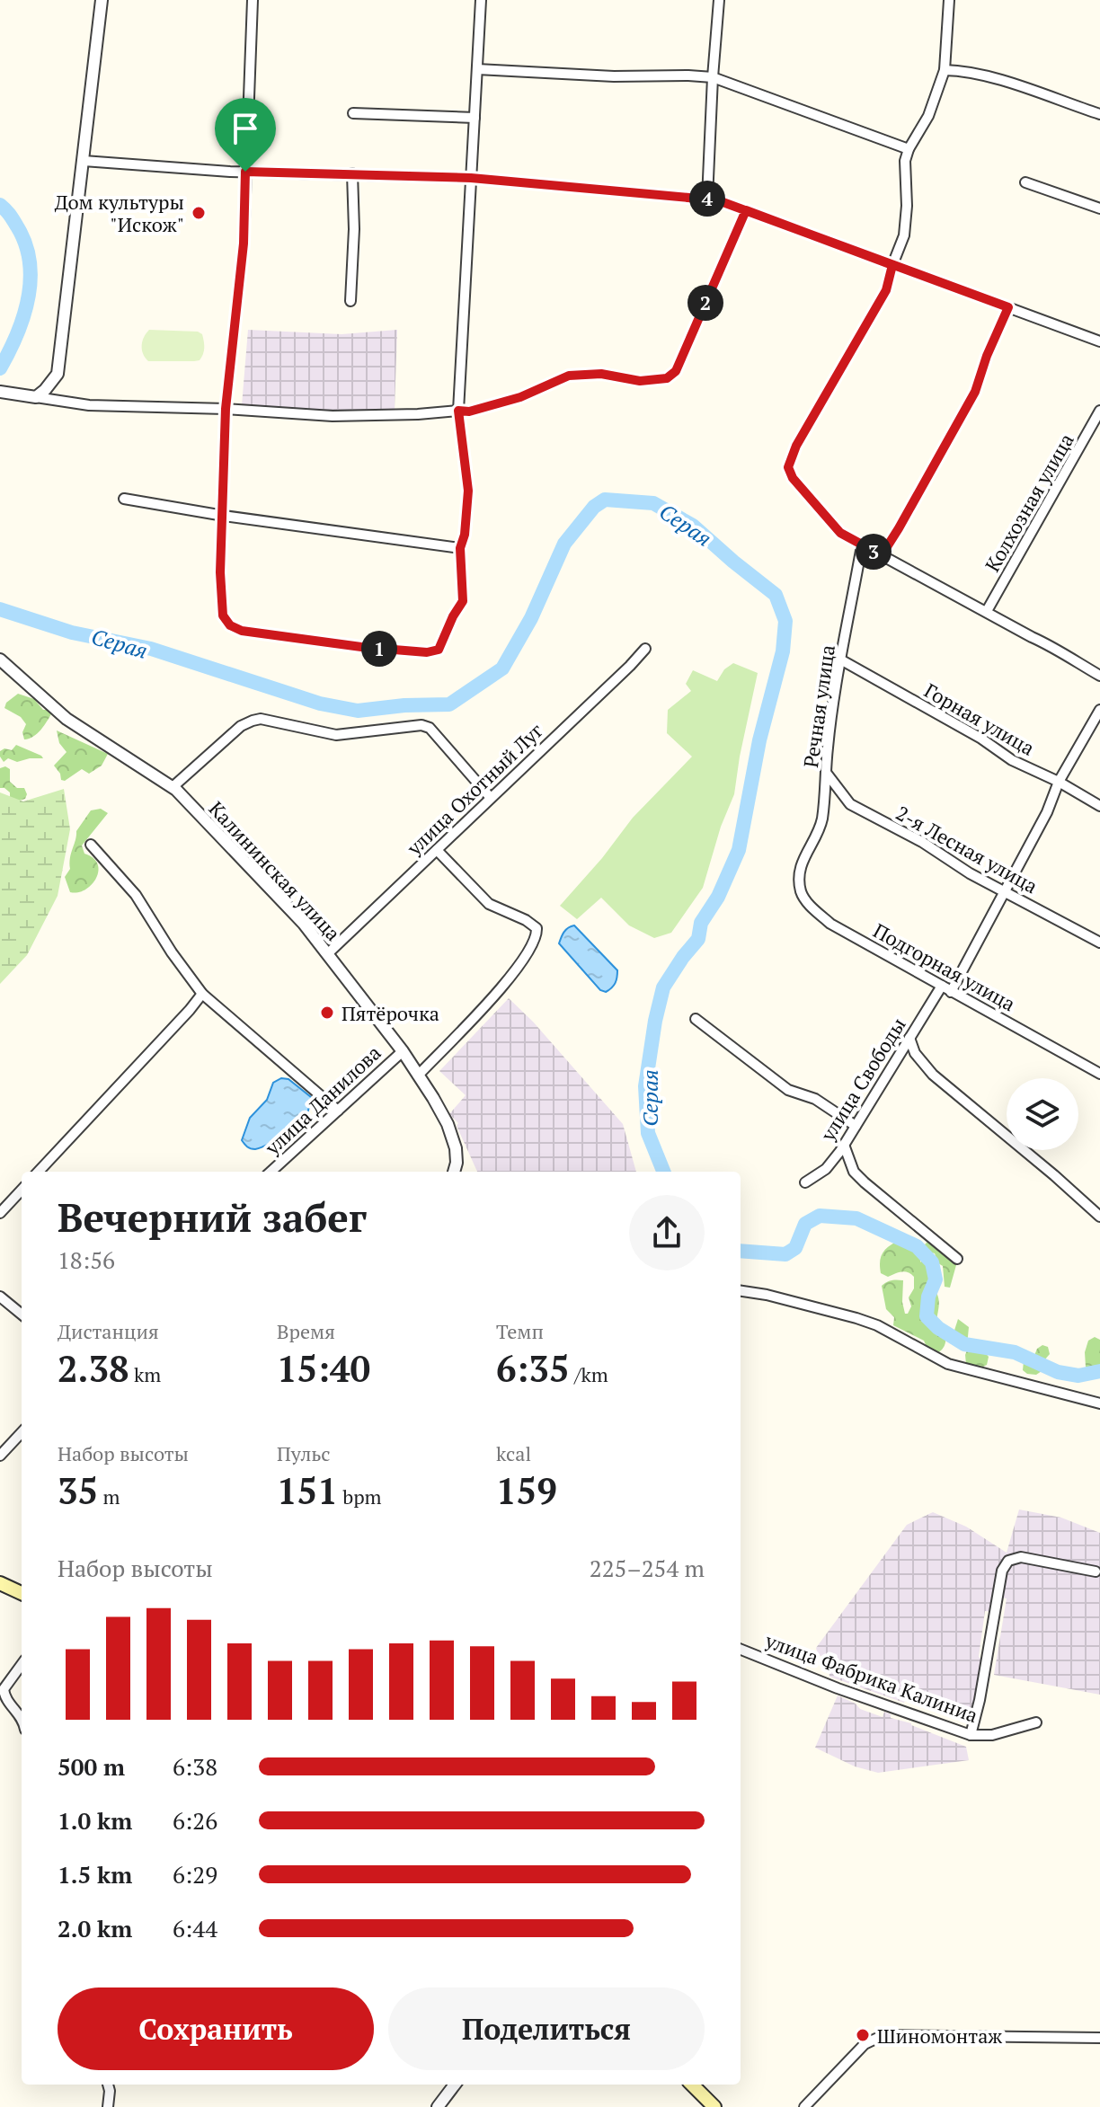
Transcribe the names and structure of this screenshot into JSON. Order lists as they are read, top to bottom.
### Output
{
  "streets": {
    "street": [
      "Колхозная улица",
      "Речная улица",
      "Горная улица",
      "улица Охотный Луг",
      "2-я Лесная улица",
      "Калининская улица",
      "Подгорная улица",
      "улица Свободы",
      "улица Данилова",
      "улица Фабрика Калиниа"
    ]
  },
  "crossings": [
    ["Речная улица", "Горная улица"],
    ["Речная улица", "2-я Лесная улица"],
    ["Речная улица", "Подгорная улица"],
    ["улица Охотный Луг", "Калининская улица"],
    ["Калининская улица", "улица Данилова"],
    ["Подгорная улица", "улица Свободы"]
  ],
  "water": ["Серая"],
  "places": ["Дом культуры \"Искож\"", "Пятёрочка", "Шиномонтаж"],
  "page": {
    "pins": [
      "4",
      "2",
      "3",
      "1"
    ],
    "heading": ["Вечерний забег", "18:56"],
    "stats": [
      ["Дистанция", "2.38 km"],
      ["Время", "15:40"],
      ["Темп", "6:35 /km"],
      ["Набор высоты", "35 m"],
      ["Пульс", "151 bpm"],
      ["kcal", "159"]
    ],
    "chart": ["Набор высоты", "225–254 m"],
    "list": [
      {
        "name": "500 m",
        "note": "6:38"
      },
      {
        "name": "1.0 km",
        "note": "6:26"
      },
      {
        "name": "1.5 km",
        "note": "6:29"
      },
      {
        "name": "2.0 km",
        "note": "6:44"
      }
    ],
    "buttons": ["Сохранить", "Поделиться"]
  }
}
